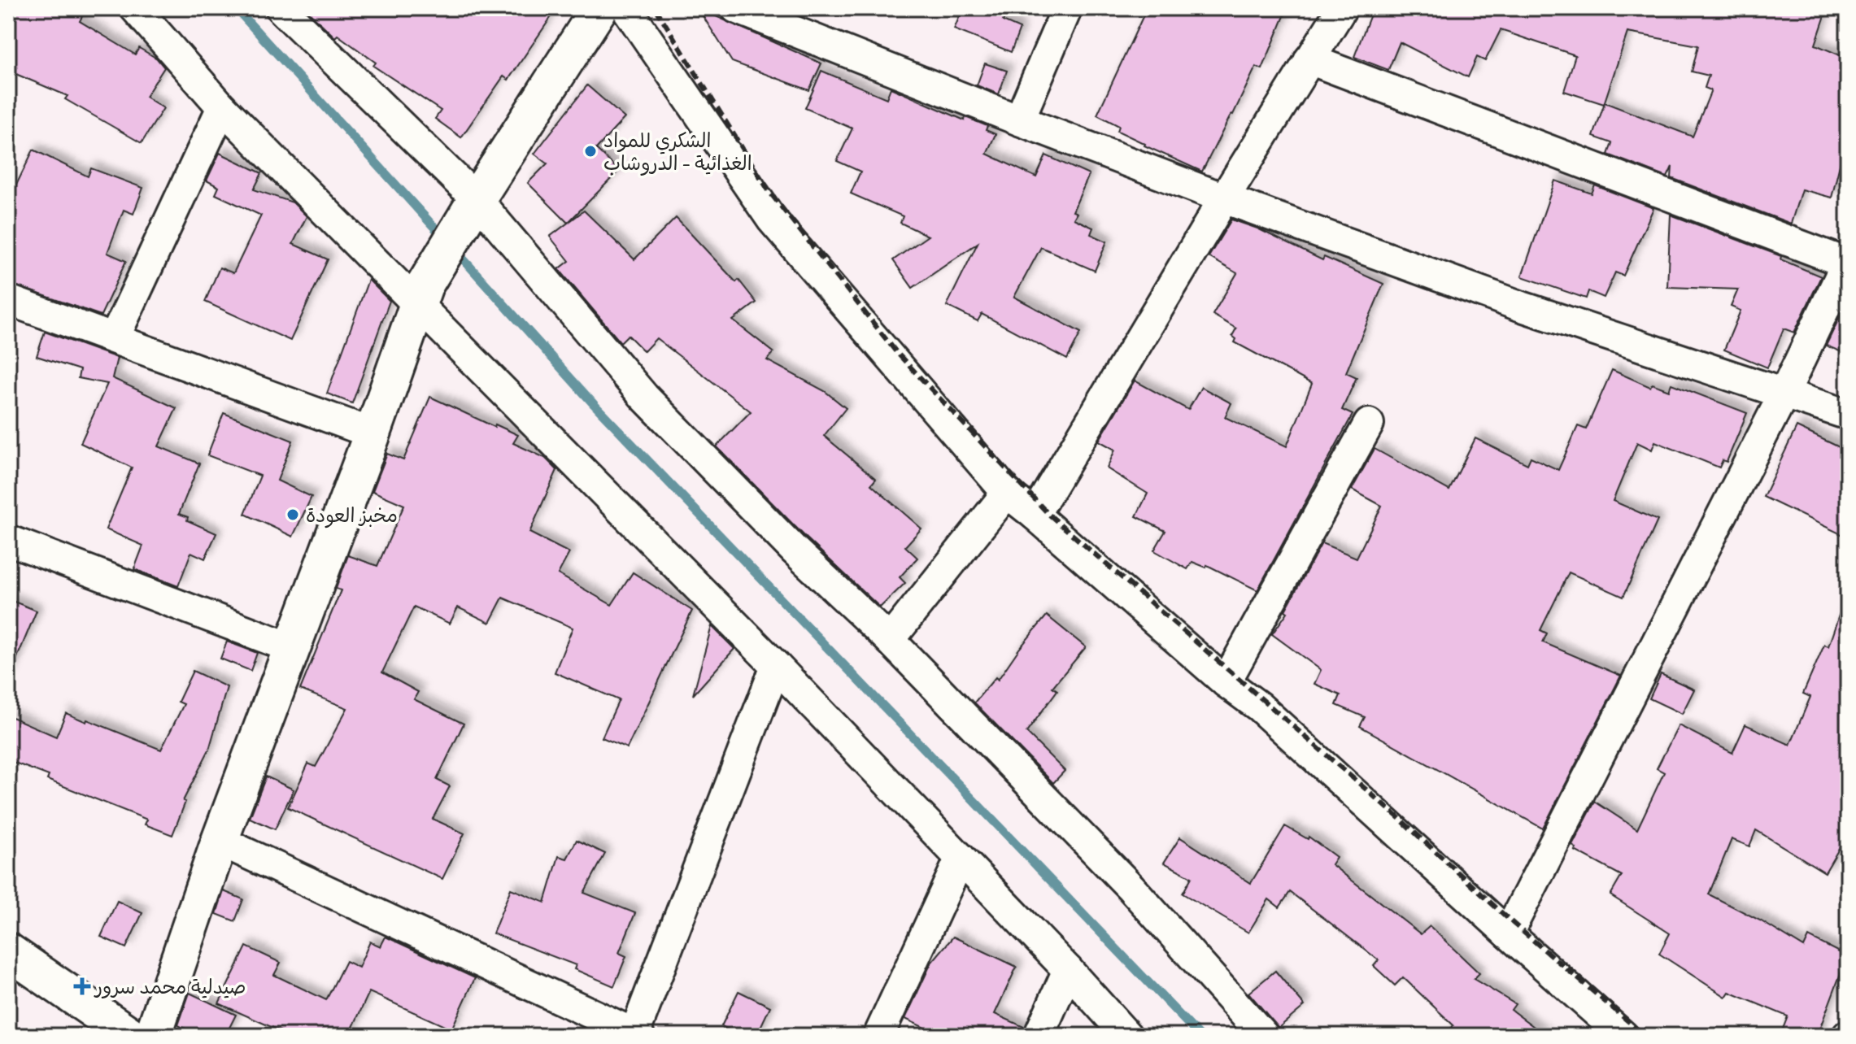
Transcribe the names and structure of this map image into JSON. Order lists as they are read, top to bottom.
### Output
{
  "places": {
    "other": ["الشكري للمواد الغذائية - الدروشاب", "مخبز العودة"],
    "health": ["صيدلية محمد سرور"]
  }
}
